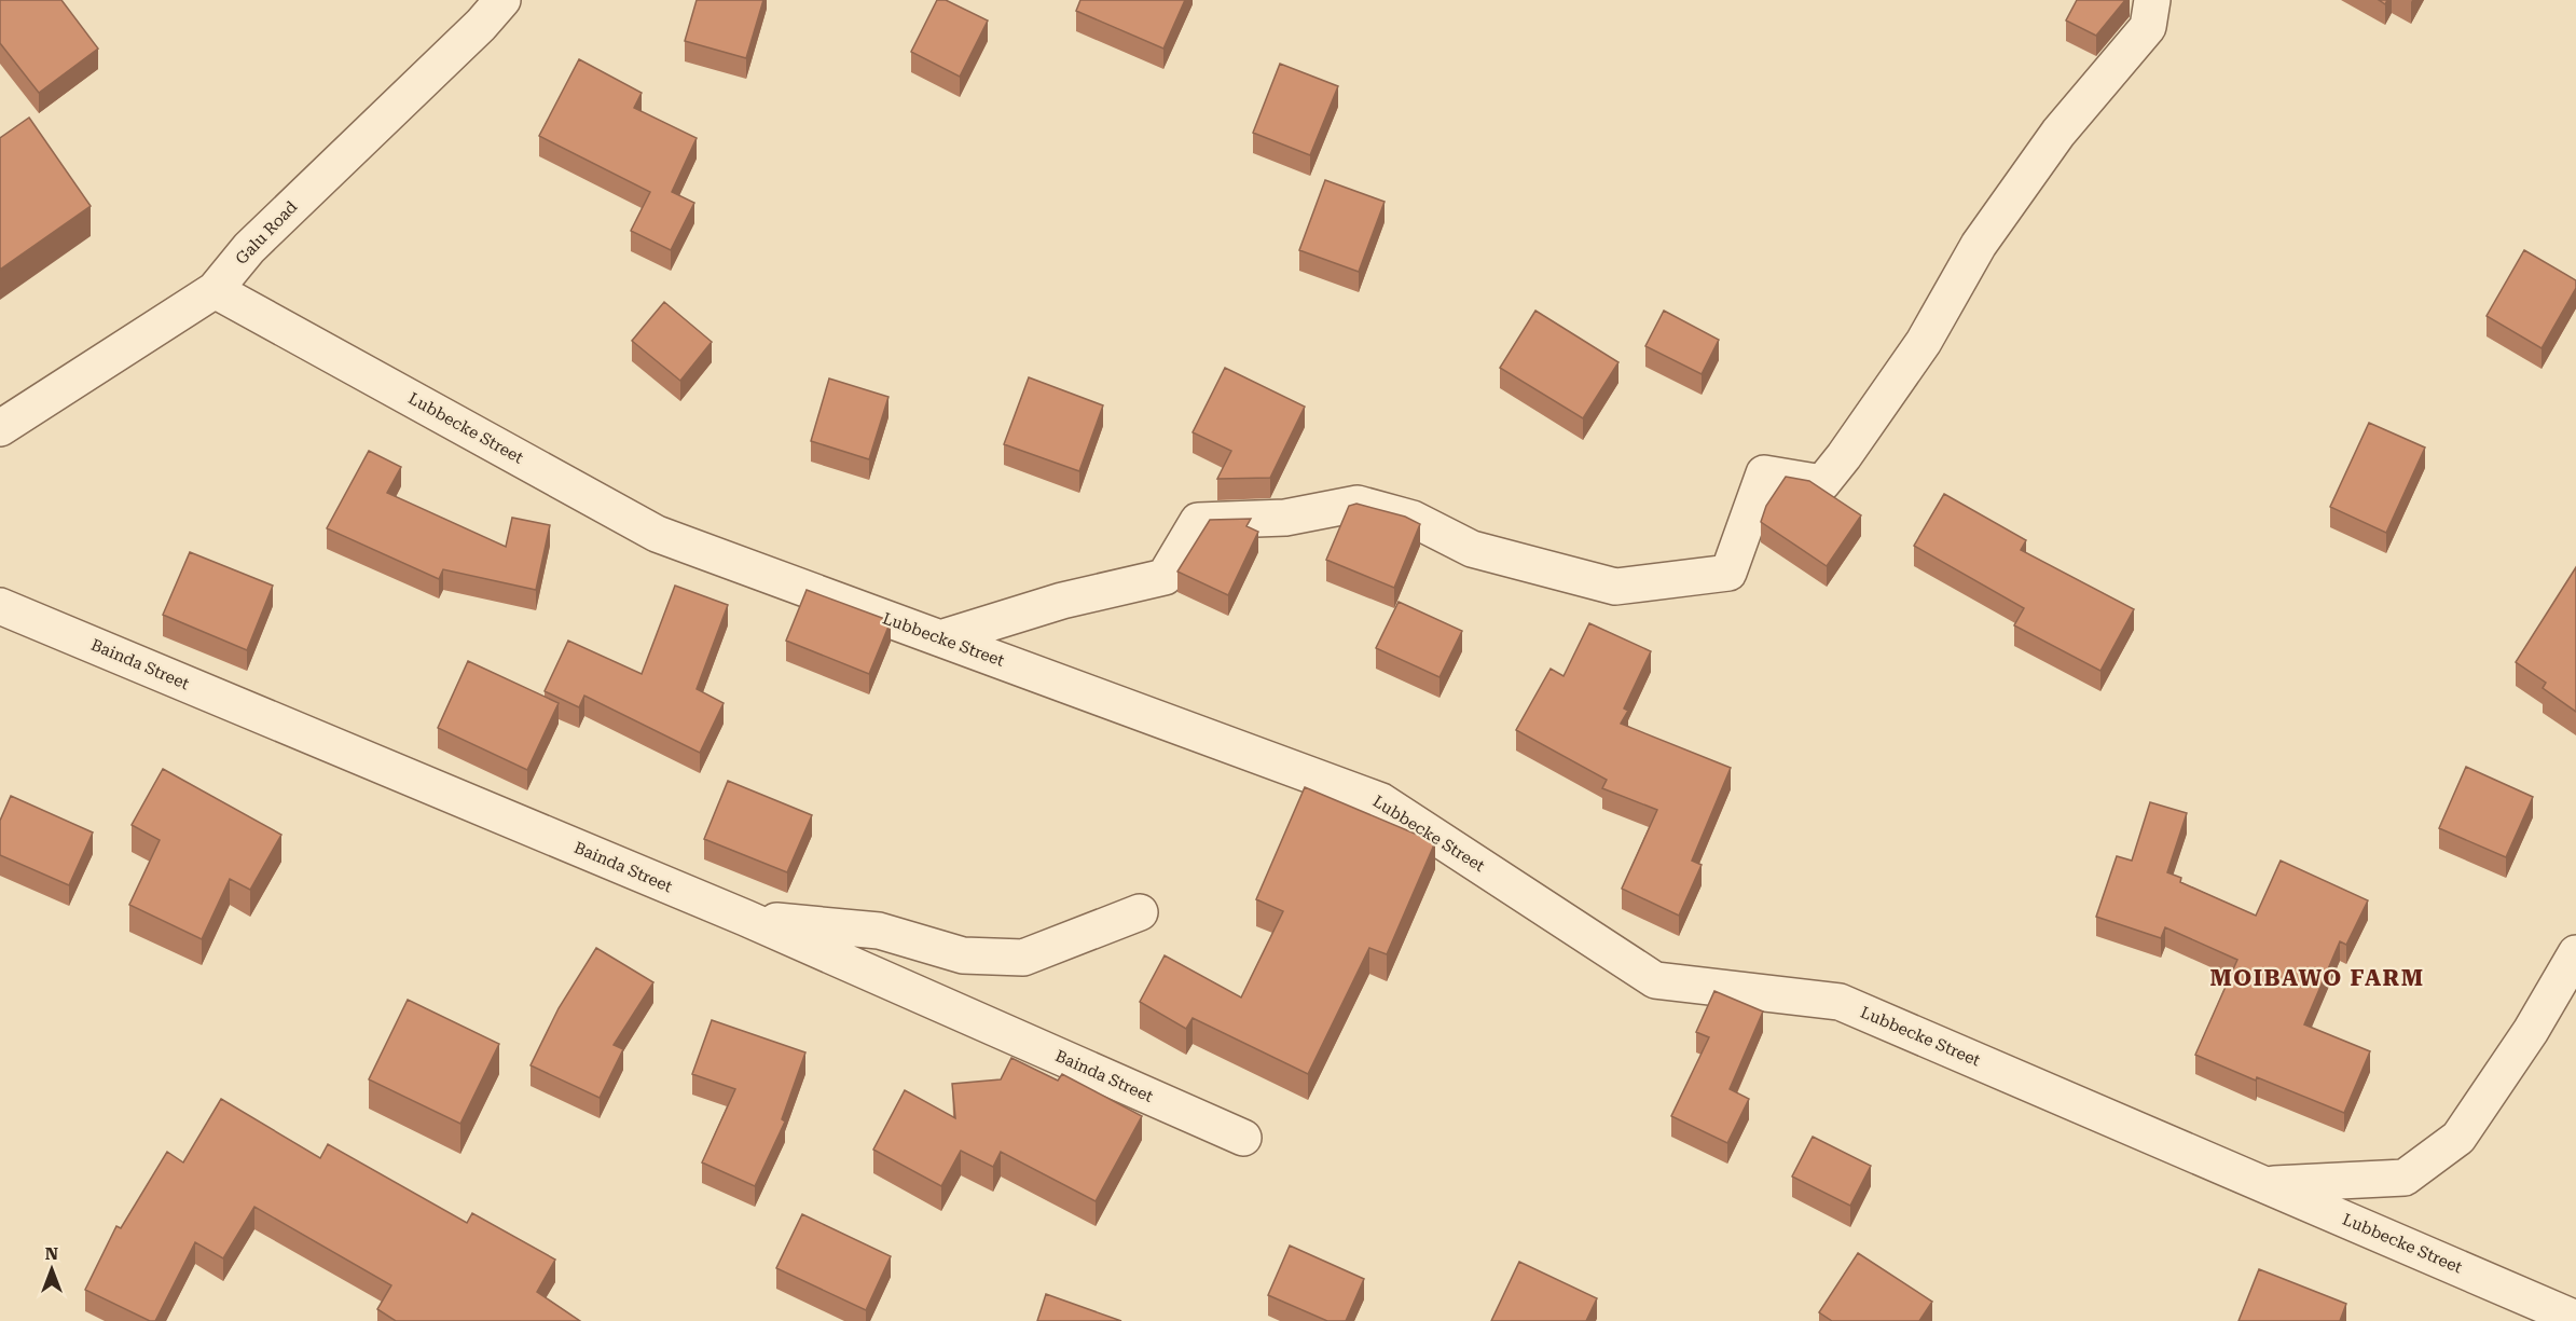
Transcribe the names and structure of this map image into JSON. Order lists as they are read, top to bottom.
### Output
{
  "streets": {
    "street": ["Galu Road", "Lubbecke Street", "Bainda Street"]
  },
  "crossings": [
    ["Galu Road", "Lubbecke Street"]
  ],
  "districts": ["MOIBAWO FARM"],
  "north": "top"
}
